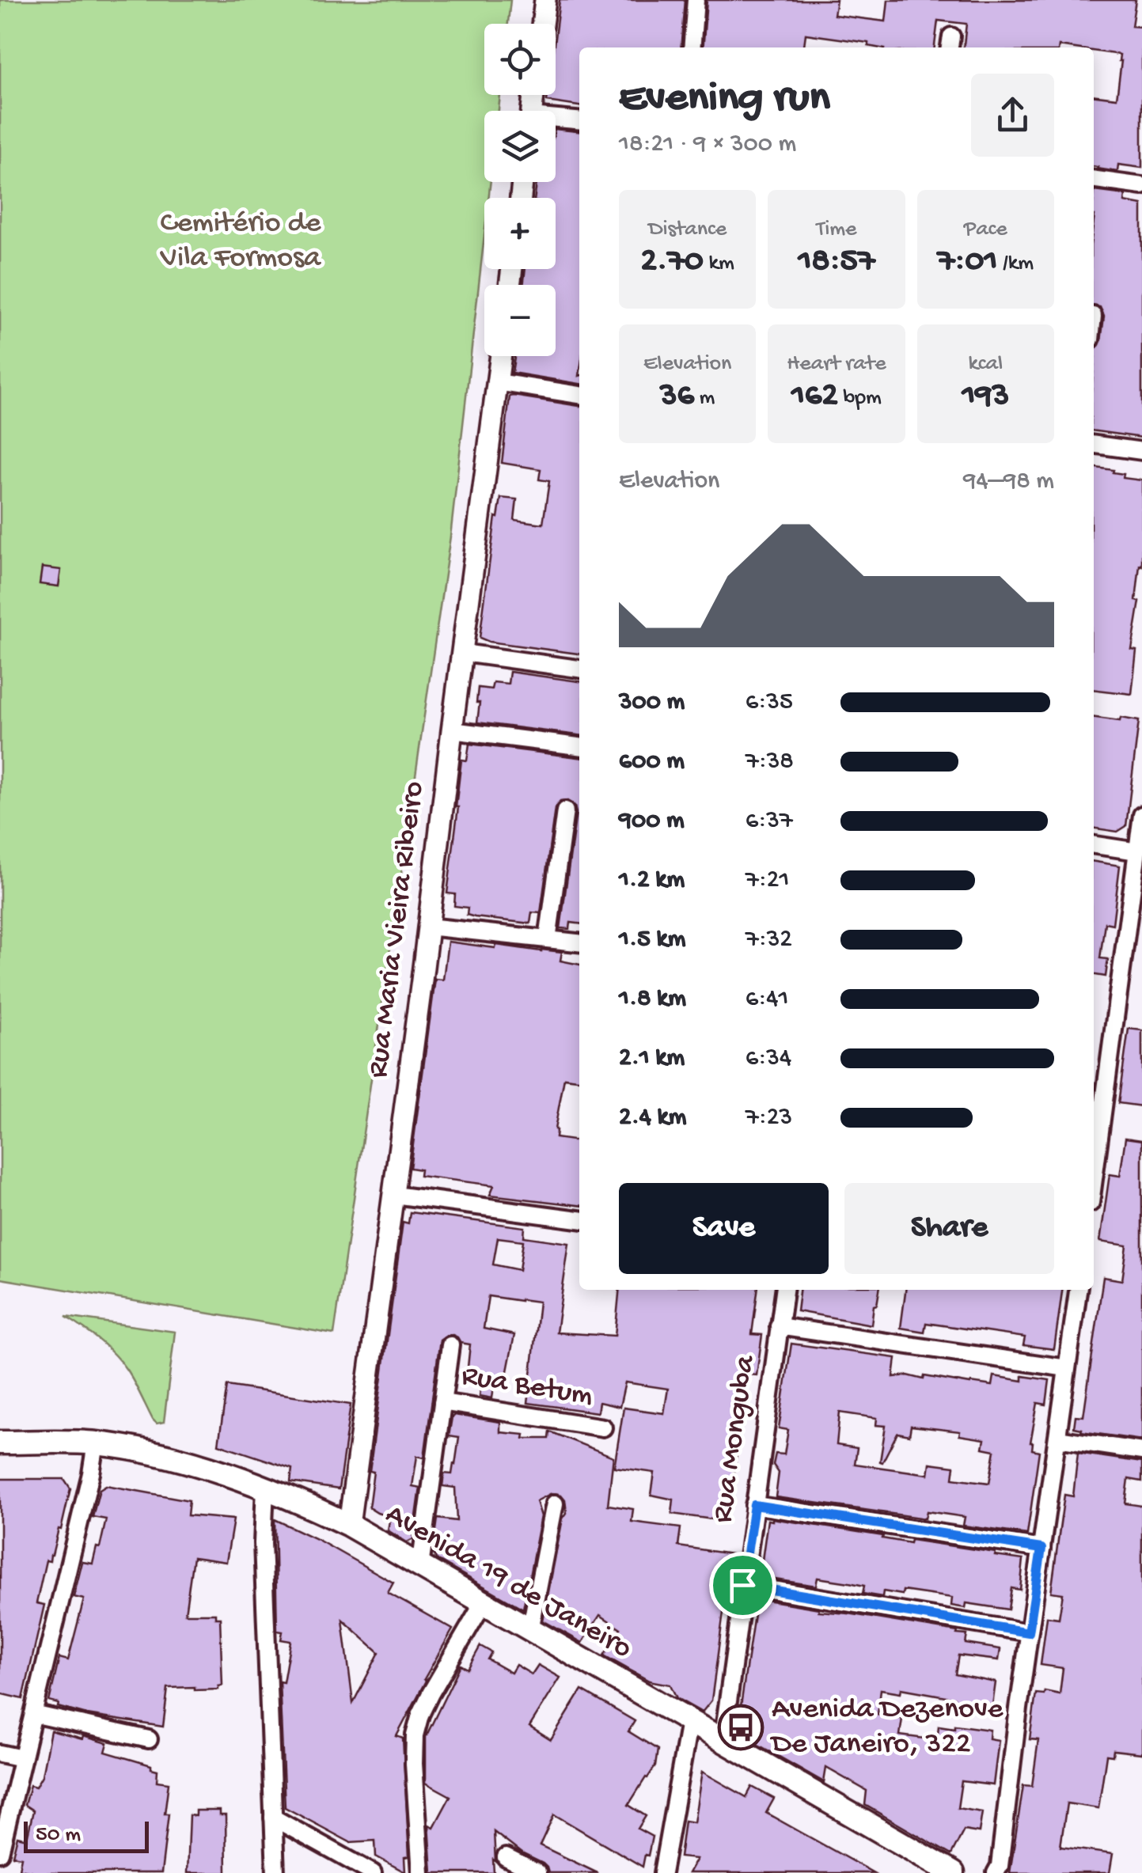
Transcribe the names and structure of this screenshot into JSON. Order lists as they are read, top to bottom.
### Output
{
  "streets": {
    "main road": ["Avenida 19 de Janeiro"],
    "street": ["Rua Maria Vieira Ribeiro", "Rua Betum", "Rua Monguba"]
  },
  "crossings": [
    ["Rua Maria Vieira Ribeiro", "Avenida 19 de Janeiro"],
    ["Rua Monguba", "Avenida 19 de Janeiro"]
  ],
  "parks": ["Cemitério de Vila Formosa"],
  "places": {
    "bus stop": ["Avenida Dezenove De Janeiro, 322"]
  },
  "scale_bar": "50 m",
  "page": {
    "map_buttons": ["+", "−"],
    "heading": ["Evening run", "18:21 · 9 × 300 m"],
    "stats": [
      ["Distance", "2.70 km"],
      ["Time", "18:57"],
      ["Pace", "7:01 /km"],
      ["Elevation", "36 m"],
      ["Heart rate", "162 bpm"],
      ["kcal", "193"]
    ],
    "chart": ["Elevation", "94–98 m"],
    "list": [
      {
        "name": "300 m",
        "note": "6:35"
      },
      {
        "name": "600 m",
        "note": "7:38"
      },
      {
        "name": "900 m",
        "note": "6:37"
      },
      {
        "name": "1.2 km",
        "note": "7:21"
      },
      {
        "name": "1.5 km",
        "note": "7:32"
      },
      {
        "name": "1.8 km",
        "note": "6:41"
      },
      {
        "name": "2.1 km",
        "note": "6:34"
      },
      {
        "name": "2.4 km",
        "note": "7:23"
      }
    ],
    "buttons": ["Save", "Share"],
    "scale": "50 m"
  }
}
